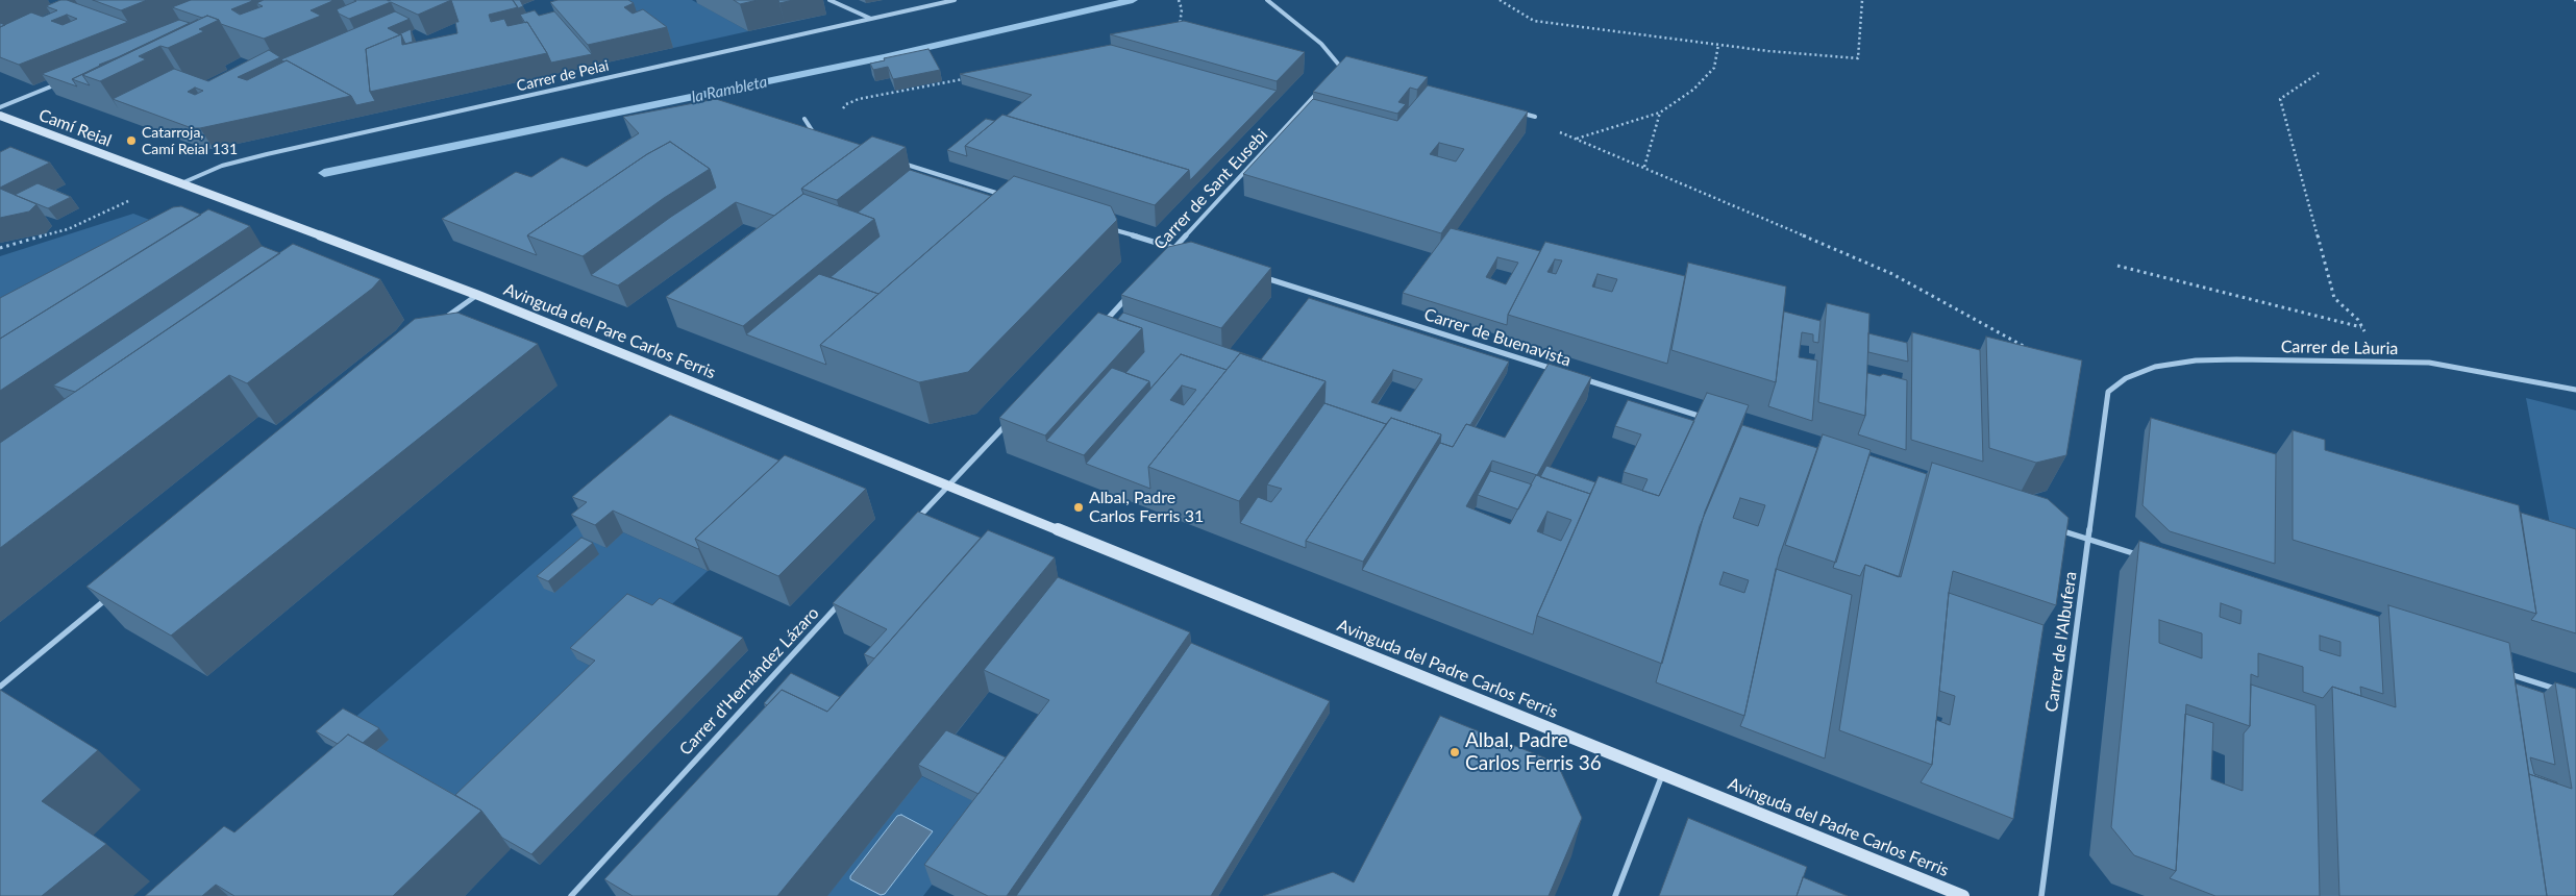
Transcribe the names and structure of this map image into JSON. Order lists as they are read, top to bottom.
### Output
{
  "streets": {
    "street": [
      "Carrer de Pelai",
      "Camí Reial",
      "Carrer de Sant Eusebi",
      "Avinguda del Pare Carlos Ferris",
      "Carrer de Buenavista",
      "Carrer de Làuria",
      "Carrer de l'Albufera",
      "Avinguda del Padre Carlos Ferris",
      "Carrer d'Hernández Lázaro"
    ]
  },
  "crossings": [
    ["Carrer de Pelai", "Camí Reial"],
    ["Camí Reial", "Avinguda del Pare Carlos Ferris"],
    ["Avinguda del Pare Carlos Ferris", "Avinguda del Padre Carlos Ferris"],
    ["Carrer de Làuria", "Carrer de l'Albufera"]
  ],
  "water": ["la Rambleta"],
  "places": ["Catarroja, Camí Reial 131", "Albal, Padre Carlos Ferris 31", "Albal, Padre Carlos Ferris 36"]
}
